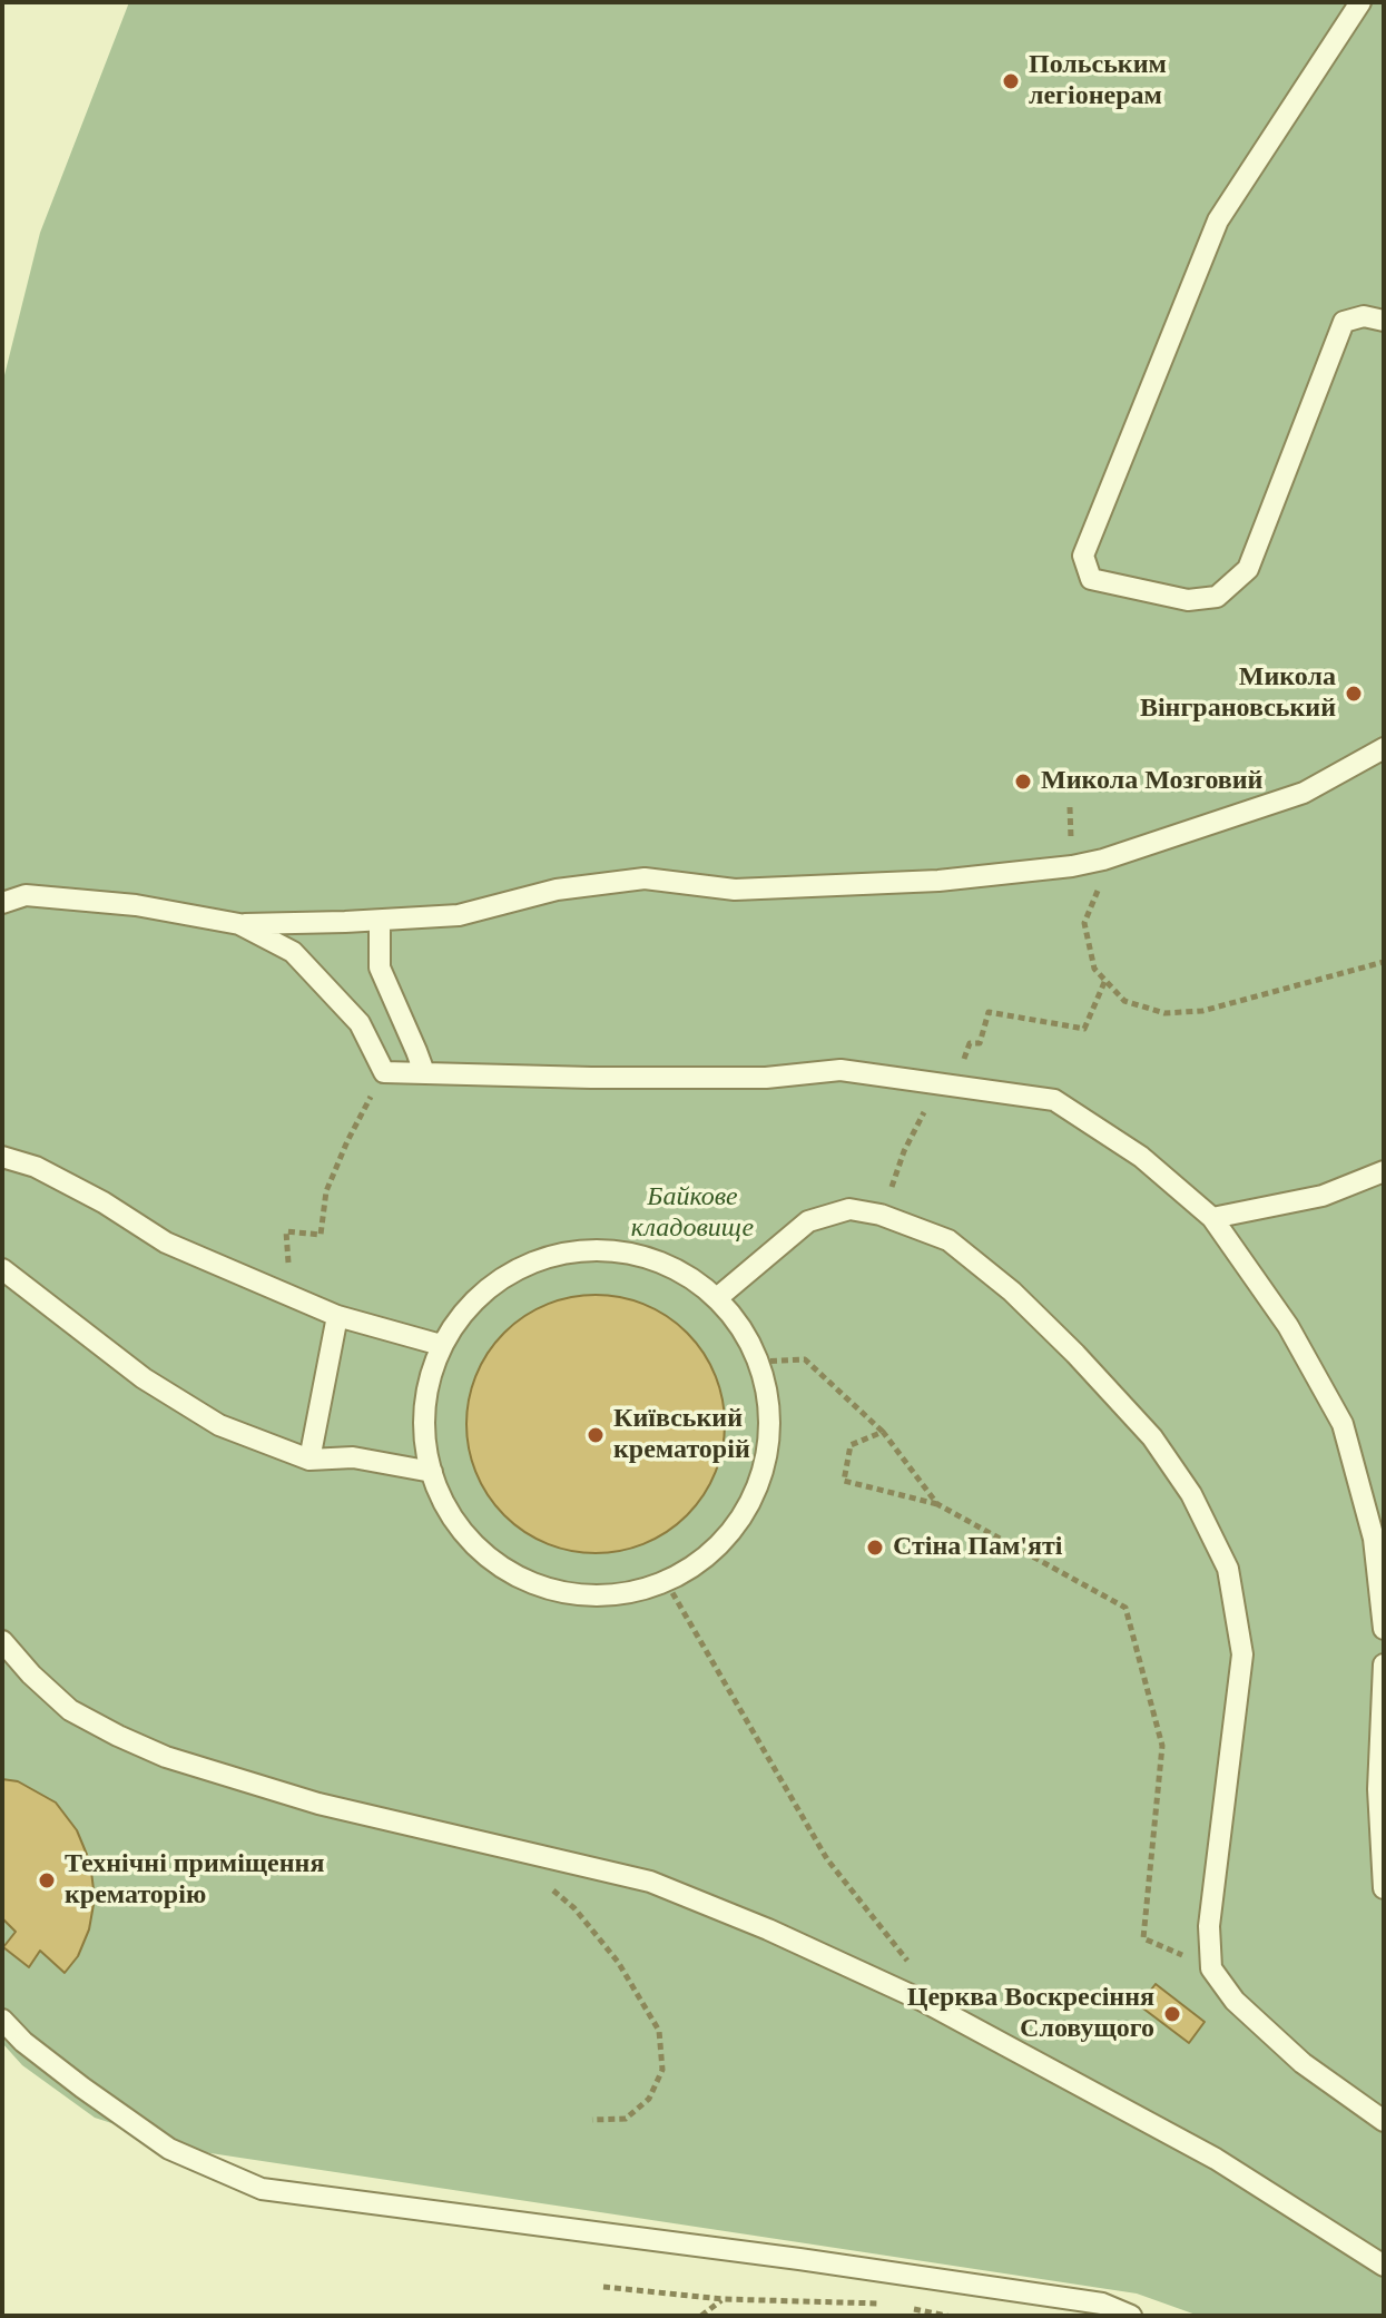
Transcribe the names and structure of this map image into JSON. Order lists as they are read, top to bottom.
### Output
{
  "parks": ["Байкове кладовище"],
  "places": [
    "Польським легіонерам",
    "Микола Вінграновський",
    "Микола Мозговий",
    "Київський крематорій",
    "Стіна Пам'яті",
    "Технічні приміщення крематорію",
    "Церква Воскресіння Словущого"
  ]
}
